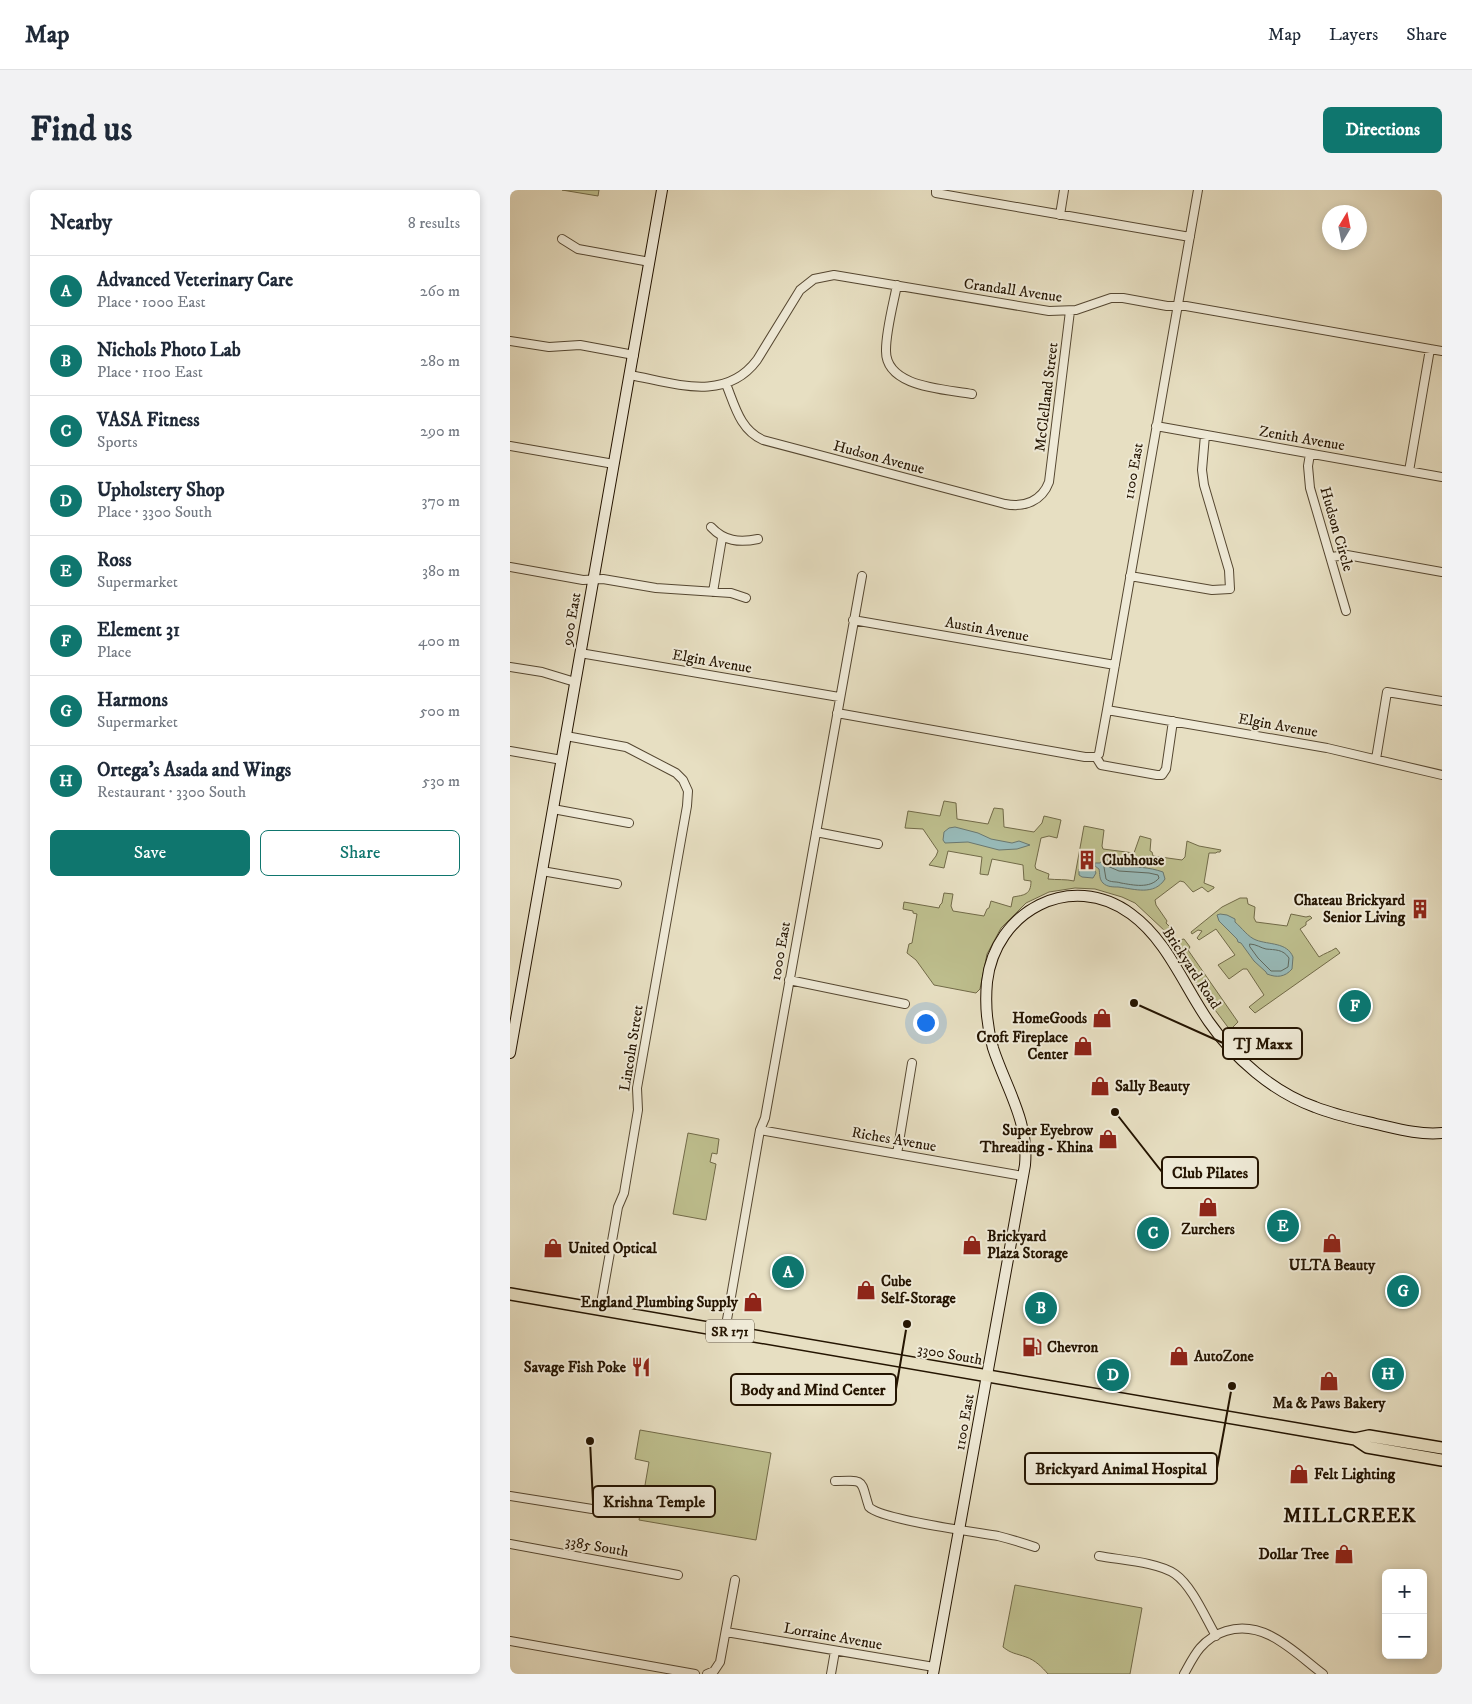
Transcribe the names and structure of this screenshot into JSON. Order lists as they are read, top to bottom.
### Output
{
  "streets": {
    "main road": ["SR 171", "3300 South"],
    "street": [
      "Crandall Avenue",
      "McClelland Street",
      "Zenith Avenue",
      "Hudson Avenue",
      "1100 East",
      "Hudson Circle",
      "900 East",
      "Austin Avenue",
      "Elgin Avenue",
      "1000 East",
      "Brickyard Road",
      "Lincoln Street",
      "Riches Avenue",
      "3385 South",
      "Lorraine Avenue"
    ]
  },
  "crossings": [
    ["Crandall Avenue", "McClelland Street"],
    ["Crandall Avenue", "Hudson Avenue"],
    ["Crandall Avenue", "1100 East"],
    ["Crandall Avenue", "900 East"],
    ["McClelland Street", "Hudson Avenue"],
    ["Zenith Avenue", "1100 East"],
    ["Zenith Avenue", "Hudson Circle"],
    ["1100 East", "Austin Avenue"],
    ["1100 East", "Elgin Avenue"],
    ["1100 East", "Brickyard Road"],
    ["1100 East", "Riches Avenue"],
    ["1100 East", "3300 South"],
    ["1100 East", "Lorraine Avenue"],
    ["900 East", "Elgin Avenue"],
    ["900 East", "Lincoln Street"],
    ["Austin Avenue", "1000 East"],
    ["Elgin Avenue", "1000 East"],
    ["1000 East", "Riches Avenue"],
    ["1000 East", "3300 South"],
    ["Brickyard Road", "Riches Avenue"],
    ["Lincoln Street", "3300 South"]
  ],
  "districts": ["MILLCREEK"],
  "places": {
    "building": ["Clubhouse", "Chateau Brickyard Senior Living"],
    "other": [
      "TJ Maxx",
      "Club Pilates",
      "Body and Mind Center",
      "Brickyard Animal Hospital",
      "Krishna Temple"
    ],
    "shop": [
      "HomeGoods",
      "Croft Fireplace Center",
      "Sally Beauty",
      "Super Eyebrow Threading - Khina",
      "Zurchers",
      "ULTA Beauty",
      "Brickyard Plaza Storage",
      "United Optical",
      "Cube Self-Storage",
      "England Plumbing Supply",
      "AutoZone",
      "Ma & Paws Bakery",
      "Felt Lighting",
      "Dollar Tree"
    ],
    "fuel station": ["Chevron"],
    "restaurant": ["Savage Fish Poke"]
  },
  "north": "top",
  "page": {
    "header": "Map",
    "nav": ["Map", "Layers", "Share"],
    "buttons": [
      "Directions",
      ["Save", "Share"]
    ],
    "title": "Find us",
    "heading": ["Nearby", "8 results"],
    "list": [
      {
        "mark": "A",
        "name": "Advanced Veterinary Care",
        "note": "Place · 1000 East",
        "value": "260 m"
      },
      {
        "mark": "B",
        "name": "Nichols Photo Lab",
        "note": "Place · 1100 East",
        "value": "280 m"
      },
      {
        "mark": "C",
        "name": "VASA Fitness",
        "note": "Sports",
        "value": "290 m"
      },
      {
        "mark": "D",
        "name": "Upholstery Shop",
        "note": "Place · 3300 South",
        "value": "370 m"
      },
      {
        "mark": "E",
        "name": "Ross",
        "note": "Supermarket",
        "value": "380 m"
      },
      {
        "mark": "F",
        "name": "Element 31",
        "note": "Place",
        "value": "400 m"
      },
      {
        "mark": "G",
        "name": "Harmons",
        "note": "Supermarket",
        "value": "500 m"
      },
      {
        "mark": "H",
        "name": "Ortega's Asada and Wings",
        "note": "Restaurant · 3300 South",
        "value": "530 m"
      }
    ],
    "pins": [
      "F",
      "E",
      "C",
      "A",
      "G",
      "B",
      "H",
      "D"
    ],
    "map_buttons": ["+", "−"]
  }
}
